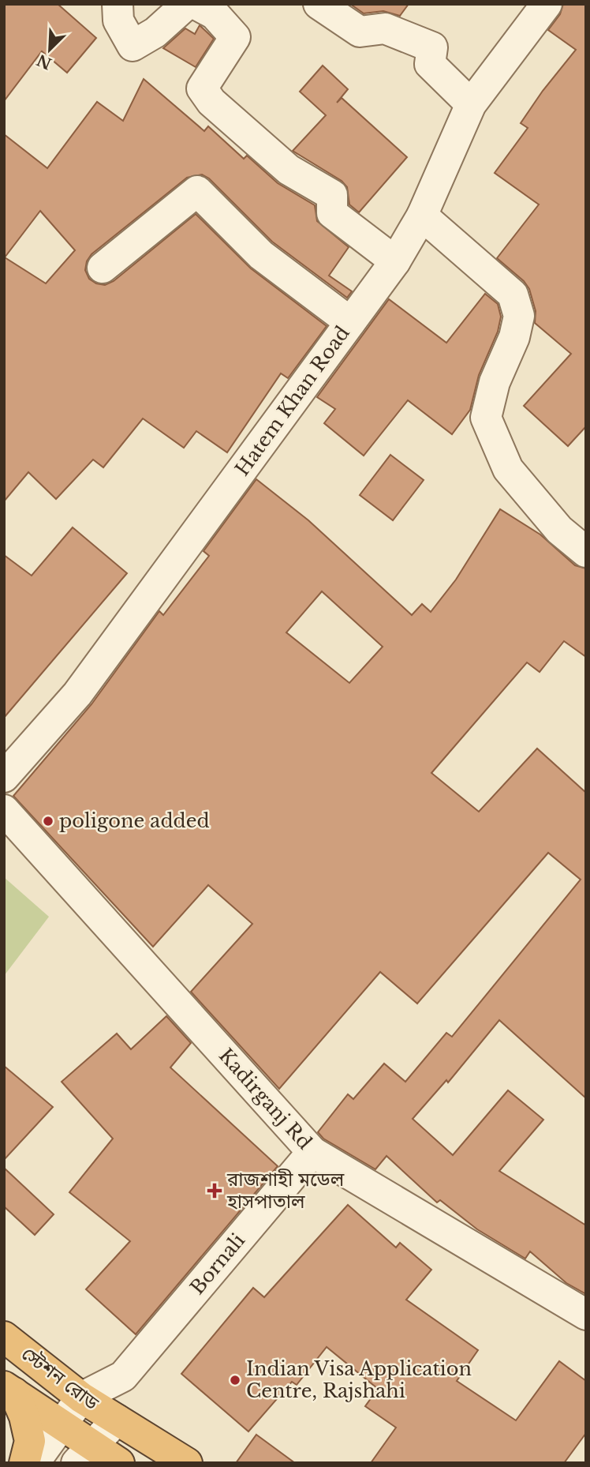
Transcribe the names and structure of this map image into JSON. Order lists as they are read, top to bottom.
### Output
{
  "streets": {
    "highway": ["স্টেশন রোড"],
    "street": ["Hatem Khan Road", "Kadirganj Rd", "Bornali"]
  },
  "crossings": [
    ["Kadirganj Rd", "Bornali"],
    ["Bornali", "স্টেশন রোড"]
  ],
  "places": {
    "other": ["poligone added", "Indian Visa Application Centre, Rajshahi"],
    "health": ["রাজশাহী মডেল হাসপাতাল"]
  },
  "north": "bottom left"
}
